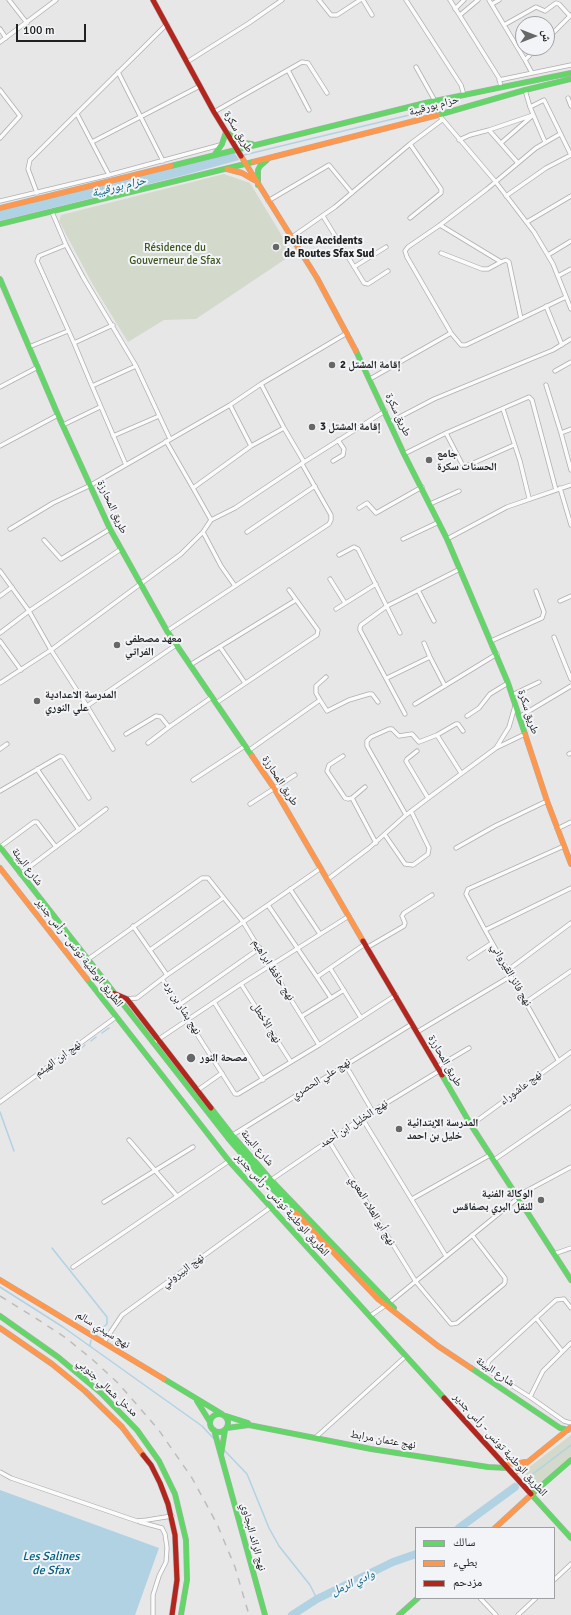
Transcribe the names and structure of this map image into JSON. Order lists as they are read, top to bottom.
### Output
{
  "streets": {
    "main road": [
      "حزام بورقيبة",
      "طريق سكرة",
      "طريق المحارزة",
      "شارع البيئة",
      "الطريق الوطنية تونس - رأس جدير",
      "نهج سيدي سالم",
      "مدخل شمالي جنوبي",
      "نهج عثمان مرابط",
      "نهج الرائد البجاوي"
    ],
    "street": [
      "نهج حافظ ابراهيم",
      "نهج فائز القيرواني",
      "نهج بشار بن برد",
      "نهج الأخطل",
      "نهج ابن الهيثم",
      "نهج علي الحصري",
      "نهج عاشوراء",
      "نهج الخليل ابن أحمد",
      "نهج أبو العلاء المعري",
      "نهج البيروني"
    ]
  },
  "crossings": [
    ["حزام بورقيبة", "طريق سكرة"],
    ["طريق سكرة", "نهج فائز القيرواني"],
    ["طريق المحارزة", "نهج علي الحصري"],
    ["طريق المحارزة", "نهج عاشوراء"],
    ["طريق المحارزة", "نهج الخليل ابن أحمد"],
    ["شارع البيئة", "نهج علي الحصري"],
    ["شارع البيئة", "نهج الخليل ابن أحمد"],
    ["الطريق الوطنية تونس - رأس جدير", "نهج ابن الهيثم"],
    ["الطريق الوطنية تونس - رأس جدير", "نهج البيروني"],
    ["الطريق الوطنية تونس - رأس جدير", "نهج عثمان مرابط"],
    ["نهج حافظ ابراهيم", "نهج بشار بن برد"],
    ["نهج فائز القيرواني", "نهج عاشوراء"],
    ["نهج الخليل ابن أحمد", "نهج أبو العلاء المعري"],
    ["نهج البيروني", "نهج سيدي سالم"],
    ["نهج سيدي سالم", "نهج عثمان مرابط"],
    ["نهج سيدي سالم", "نهج الرائد البجاوي"],
    ["نهج عثمان مرابط", "نهج الرائد البجاوي"]
  ],
  "water": ["حزام بورقيبة", "Les Salines de Sfax", "وادي الرمل"],
  "parks": ["Résidence du Gouverneur de Sfax"],
  "places": [
    "Police Accidents de Routes Sfax Sud",
    "إقامة المشتل 2",
    "إقامة المشتل 3",
    "جامع الحسنات سكرة",
    "معهد مصطفى الفراتي",
    "المدرسة الاعدادية علي النوري",
    "مصحة النور",
    "المدرسة الإبتدائية خليل بن احمد",
    "الوكالة الفنية للنقل البري بصفاقس"
  ],
  "legend": ["سالك", "بطيء", "مزدحم"],
  "scale_bar": "100 m",
  "north": "right"
}
